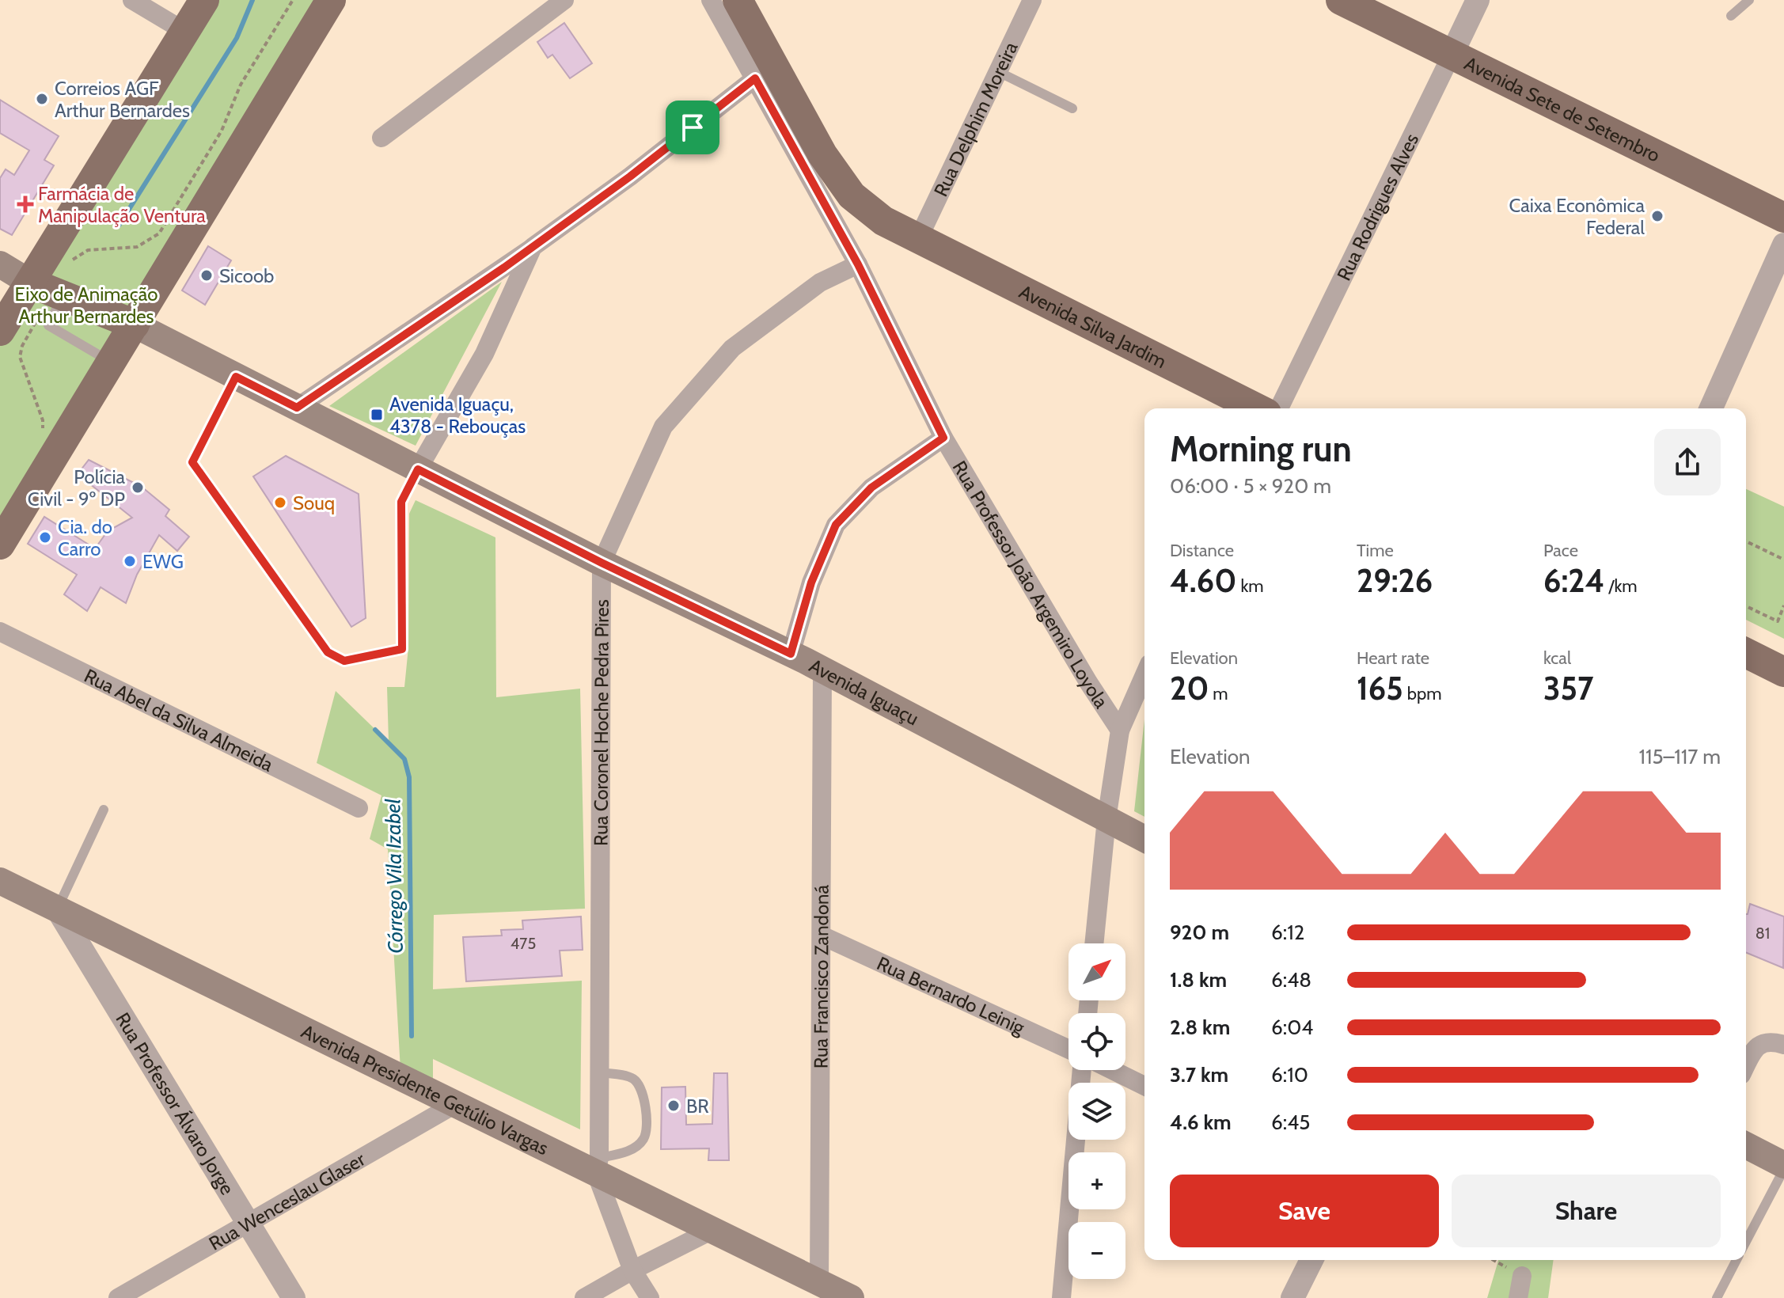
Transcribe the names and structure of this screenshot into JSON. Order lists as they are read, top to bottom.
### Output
{
  "streets": {
    "main road": [
      "Avenida Sete de Setembro",
      "Avenida Silva Jardim",
      "Avenida Iguaçu",
      "Avenida Presidente Getúlio Vargas"
    ],
    "street": [
      "Rua Delphim Moreira",
      "Rua Rodrigues Alves",
      "Rua Professor João Argemiro Loyola",
      "Rua Abel da Silva Almeida",
      "Rua Coronel Hoche Pedra Pires",
      "Rua Francisco Zandoná",
      "Rua Bernardo Leinig",
      "Rua Professor Álvaro Jorge",
      "Rua Wenceslau Glaser"
    ]
  },
  "crossings": [
    ["Avenida Sete de Setembro", "Rua Rodrigues Alves"],
    ["Rua Delphim Moreira", "Avenida Silva Jardim"],
    ["Rua Professor João Argemiro Loyola", "Rua Coronel Hoche Pedra Pires"],
    ["Avenida Iguaçu", "Rua Coronel Hoche Pedra Pires"],
    ["Avenida Iguaçu", "Rua Francisco Zandoná"],
    ["Rua Coronel Hoche Pedra Pires", "Avenida Presidente Getúlio Vargas"],
    ["Rua Francisco Zandoná", "Rua Bernardo Leinig"],
    ["Rua Francisco Zandoná", "Avenida Presidente Getúlio Vargas"],
    ["Avenida Presidente Getúlio Vargas", "Rua Professor Álvaro Jorge"],
    ["Avenida Presidente Getúlio Vargas", "Rua Wenceslau Glaser"],
    ["Rua Professor Álvaro Jorge", "Rua Wenceslau Glaser"]
  ],
  "water": ["Córrego Vila Izabel"],
  "parks": ["Eixo de Animação Arthur Bernardes"],
  "places": {
    "other": [
      "Correios AGF Arthur Bernardes",
      "Caixa Econômica Federal",
      "Sicoob",
      "Polícia Civil - 9º DP",
      "Souq",
      "Cia. do Carro",
      "EWG",
      "BR"
    ],
    "health": ["Farmácia de Manipulação Ventura"],
    "transit": ["Avenida Iguaçu, 4378 - Rebouças"]
  },
  "house_numbers": ["81", "475"],
  "north": "top right",
  "page": {
    "heading": ["Morning run", "06:00 · 5 × 920 m"],
    "stats": [
      ["Distance", "4.60 km"],
      ["Time", "29:26"],
      ["Pace", "6:24 /km"],
      ["Elevation", "20 m"],
      ["Heart rate", "165 bpm"],
      ["kcal", "357"]
    ],
    "chart": ["Elevation", "115–117 m"],
    "list": [
      {
        "name": "920 m",
        "note": "6:12"
      },
      {
        "name": "1.8 km",
        "note": "6:48"
      },
      {
        "name": "2.8 km",
        "note": "6:04"
      },
      {
        "name": "3.7 km",
        "note": "6:10"
      },
      {
        "name": "4.6 km",
        "note": "6:45"
      }
    ],
    "map_buttons": ["+", "−"],
    "buttons": ["Save", "Share"]
  }
}
